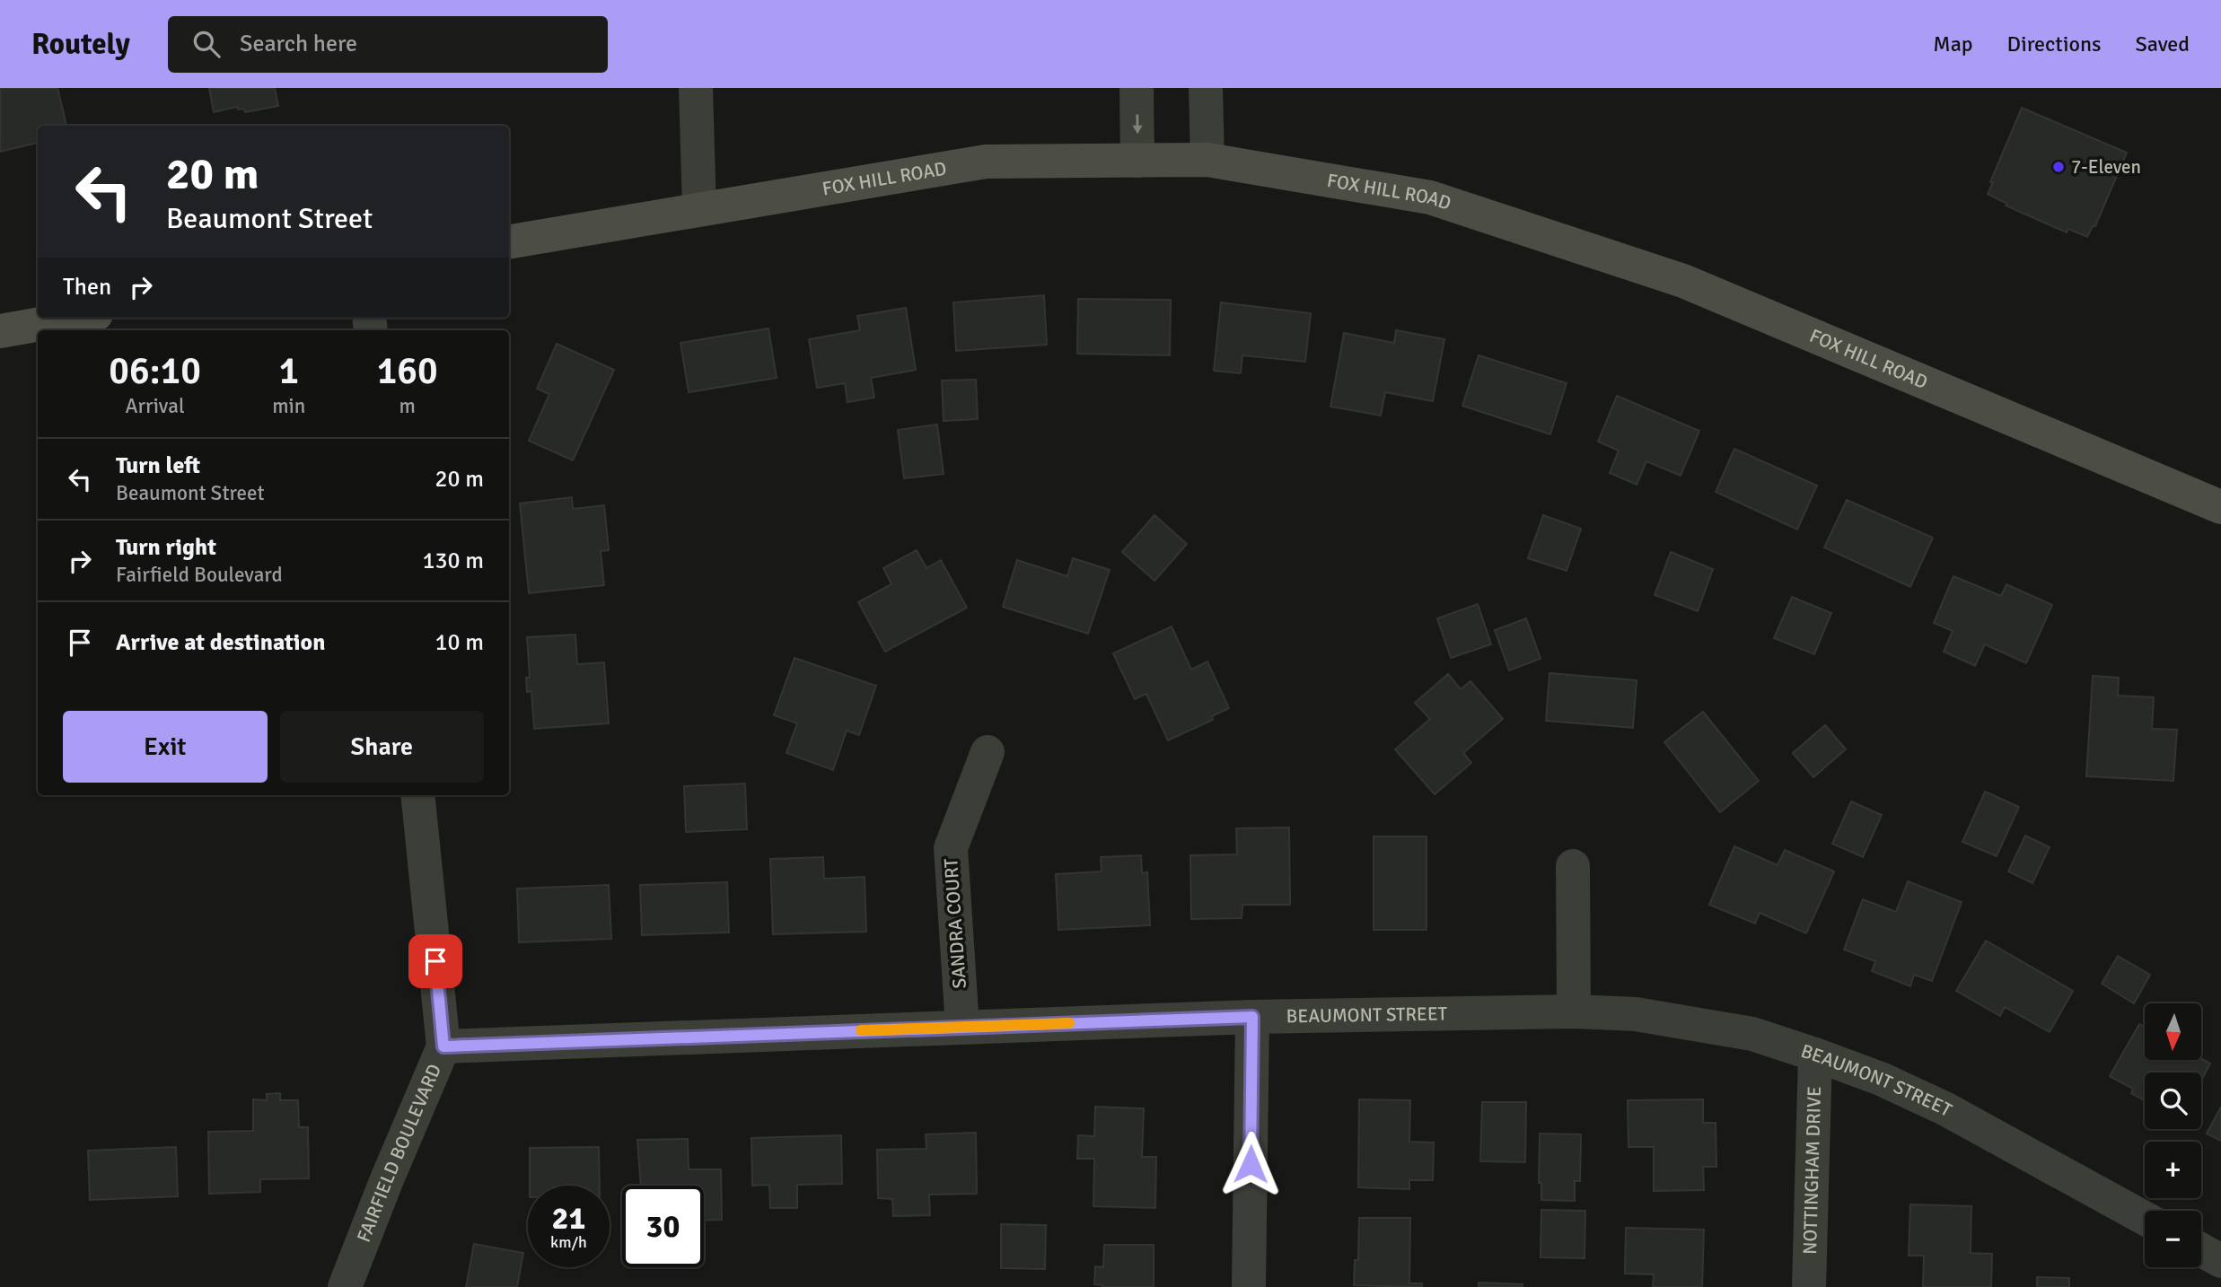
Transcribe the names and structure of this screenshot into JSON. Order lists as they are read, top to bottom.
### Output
{
  "streets": {
    "main road": ["FOX HILL ROAD"],
    "street": [
      "SANDRA COURT",
      "BEAUMONT STREET",
      "FAIRFIELD BOULEVARD",
      "NOTTINGHAM DRIVE"
    ]
  },
  "crossings": [
    ["SANDRA COURT", "BEAUMONT STREET"],
    ["BEAUMONT STREET", "FAIRFIELD BOULEVARD"],
    ["BEAUMONT STREET", "NOTTINGHAM DRIVE"]
  ],
  "places": ["7-Eleven"],
  "north": "bottom",
  "page": {
    "header": "Routely",
    "search": "Search here",
    "nav": ["Map", "Directions", "Saved"],
    "turn": ["20 m", "Beaumont Street"],
    "then": "Then",
    "eta": [
      "06:10",
      "Arrival",
      "1",
      "min",
      "160",
      "m"
    ],
    "list": [
      {
        "name": "Turn left",
        "note": "Beaumont Street",
        "value": "20 m"
      },
      {
        "name": "Turn right",
        "note": "Fairfield Boulevard",
        "value": "130 m"
      },
      {
        "name": "Arrive at destination",
        "value": "10 m"
      }
    ],
    "buttons": ["Exit", "Share"],
    "map_buttons": ["+", "−"],
    "speed": "21 km/h",
    "limit": "30"
  }
}
